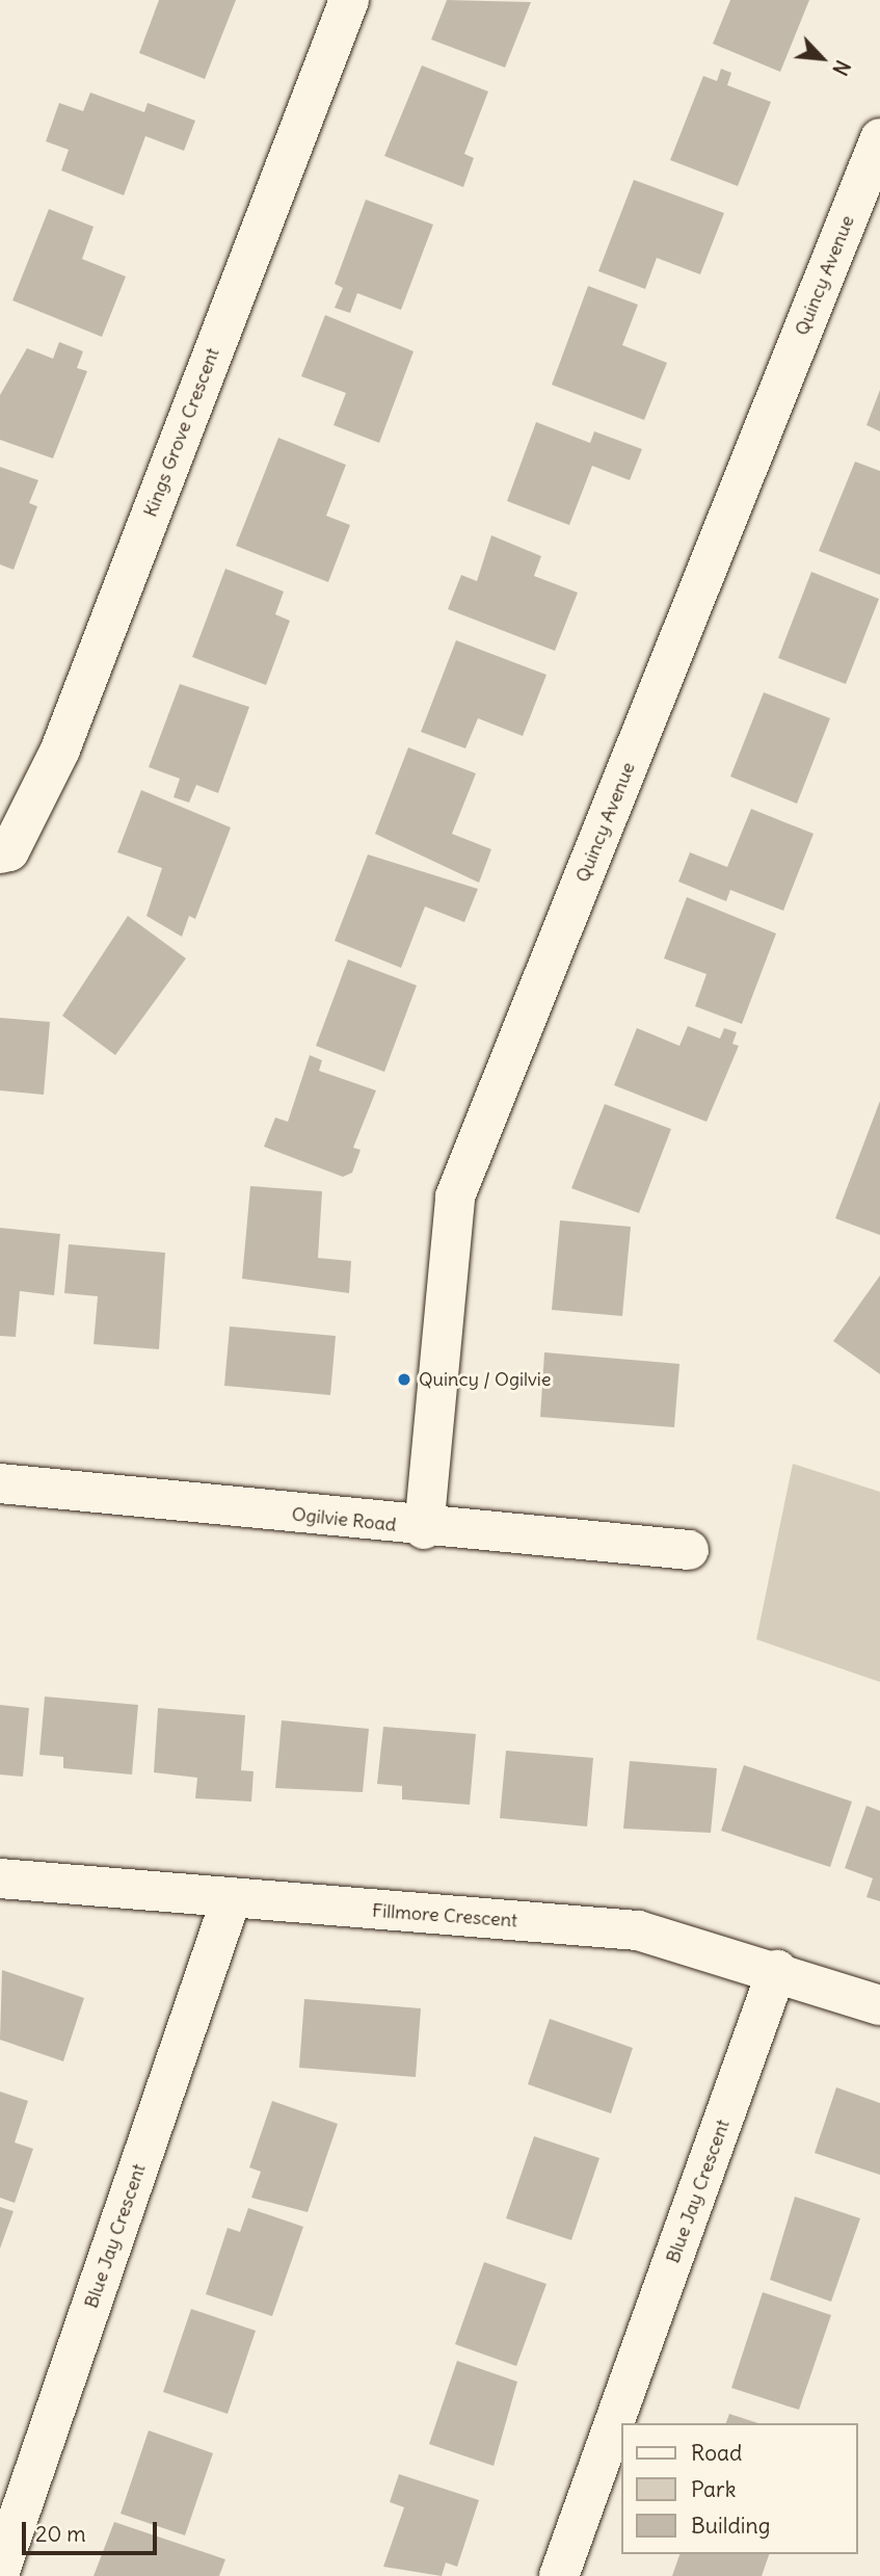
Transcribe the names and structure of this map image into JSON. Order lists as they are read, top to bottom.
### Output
{
  "streets": {
    "street": [
      "Quincy Avenue",
      "Kings Grove Crescent",
      "Ogilvie Road",
      "Fillmore Crescent",
      "Blue Jay Crescent"
    ]
  },
  "crossings": [
    ["Quincy Avenue", "Ogilvie Road"],
    ["Fillmore Crescent", "Blue Jay Crescent"]
  ],
  "places": ["Quincy / Ogilvie"],
  "legend": ["Road", "Park", "Building"],
  "scale_bar": "20 m",
  "north": "bottom right"
}
